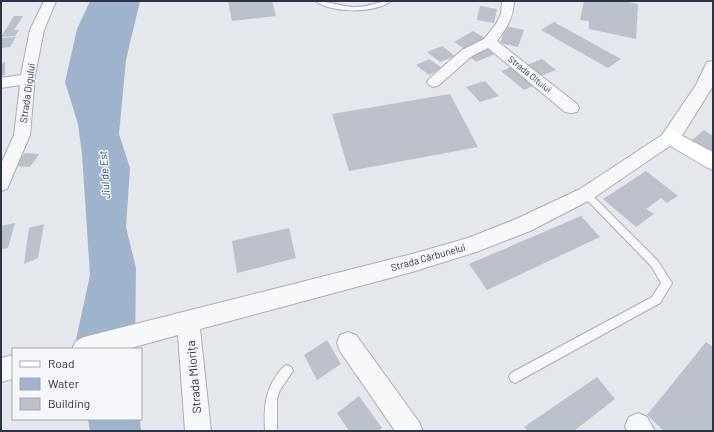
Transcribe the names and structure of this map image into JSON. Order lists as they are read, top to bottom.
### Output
{
  "streets": {
    "street": [
      "Strada Oltului",
      "Strada Digului",
      "Strada Cărbunelui",
      "Strada Miorița"
    ]
  },
  "crossings": [
    ["Strada Cărbunelui", "Strada Miorița"]
  ],
  "water": ["Jiul de Est"],
  "legend": ["Road", "Water", "Building"]
}
